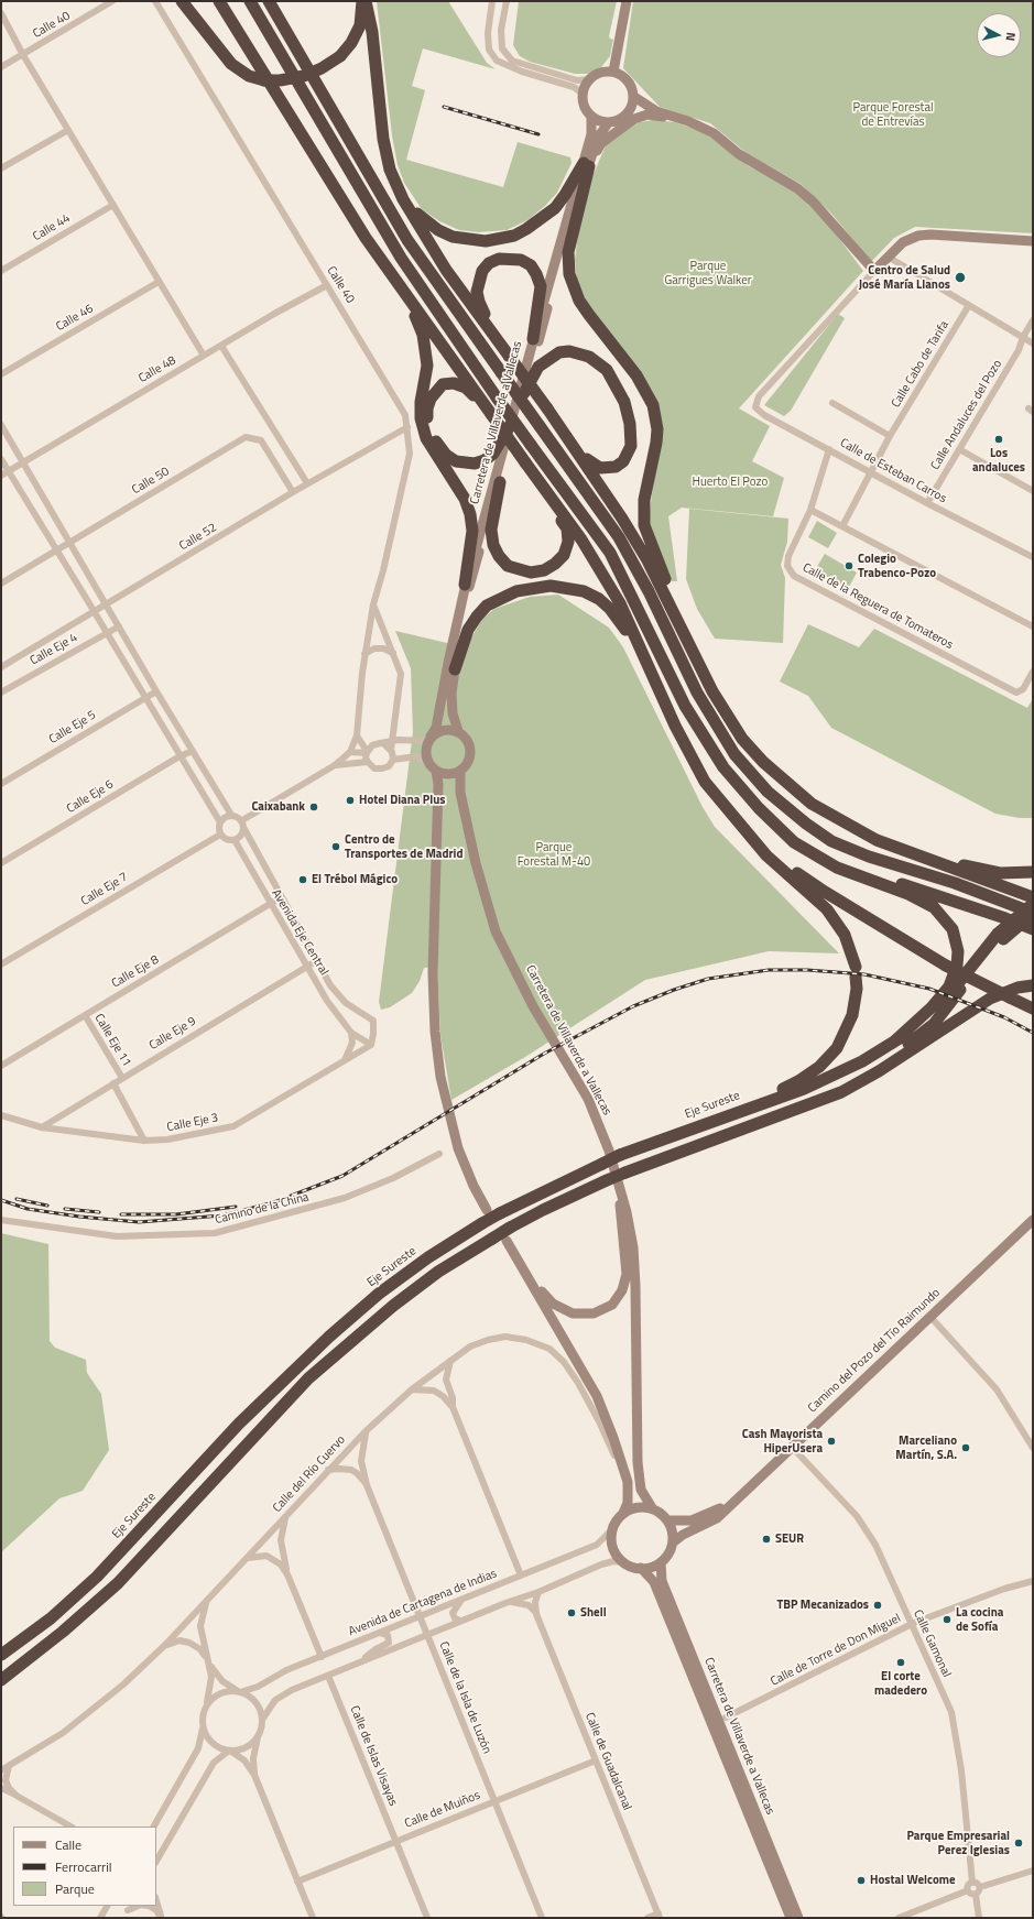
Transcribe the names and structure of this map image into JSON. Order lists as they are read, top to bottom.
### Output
{
  "streets": {
    "highway": ["Eje Sureste"],
    "main road": ["Carretera de Villaverde a Vallecas", "Camino del Pozo del Tío Raimundo"],
    "street": [
      "Calle 40",
      "Calle 44",
      "Calle 46",
      "Calle Cabo de Tarifa",
      "Calle 48",
      "Calle Andaluces del Pozo",
      "Calle de Esteban Carros",
      "Calle 50",
      "Calle 52",
      "Calle de la Reguera de Tomateros",
      "Calle Eje 4",
      "Calle Eje 5",
      "Calle Eje 6",
      "Calle Eje 7",
      "Avenida Eje Central",
      "Calle Eje 8",
      "Calle Eje 9",
      "Calle Eje 11",
      "Calle Eje 3",
      "Camino de la China",
      "Calle del Río Cuervo",
      "Avenida de Cartagena de Indias",
      "Calle Gamonal",
      "Calle de Torre de Don Miguel",
      "Calle de la Isla de Luzón",
      "Calle de Islas Visayas",
      "Calle de Guadalcanal",
      "Calle de Muiños"
    ]
  },
  "crossings": [
    ["Calle 40", "Calle 48"],
    ["Calle 40", "Calle 52"],
    ["Calle Cabo de Tarifa", "Calle de Esteban Carros"],
    ["Calle Andaluces del Pozo", "Calle de Esteban Carros"],
    ["Carretera de Villaverde a Vallecas", "Camino del Pozo del Tío Raimundo"],
    ["Carretera de Villaverde a Vallecas", "Avenida de Cartagena de Indias"],
    ["Calle de Esteban Carros", "Calle de la Reguera de Tomateros"],
    ["Calle 50", "Calle 52"],
    ["Calle Eje 7", "Avenida Eje Central"],
    ["Avenida Eje Central", "Calle Eje 8"],
    ["Avenida Eje Central", "Calle Eje 9"],
    ["Avenida Eje Central", "Calle Eje 3"],
    ["Calle Eje 8", "Calle Eje 11"],
    ["Calle Eje 9", "Calle Eje 11"],
    ["Calle Eje 9", "Calle Eje 3"],
    ["Calle Eje 11", "Calle Eje 3"],
    ["Camino del Pozo del Tío Raimundo", "Avenida de Cartagena de Indias"],
    ["Camino del Pozo del Tío Raimundo", "Calle Gamonal"],
    ["Calle del Río Cuervo", "Avenida de Cartagena de Indias"],
    ["Calle del Río Cuervo", "Calle de la Isla de Luzón"],
    ["Avenida de Cartagena de Indias", "Calle de la Isla de Luzón"],
    ["Calle Gamonal", "Calle de Torre de Don Miguel"],
    ["Calle de la Isla de Luzón", "Calle de Muiños"],
    ["Calle de Islas Visayas", "Calle de Muiños"],
    ["Calle de Guadalcanal", "Calle de Muiños"]
  ],
  "parks": [
    "Parque Forestal de Entrevías",
    "Parque Garrigues Walker",
    "Huerto El Pozo",
    "Parque Forestal M-40"
  ],
  "places": [
    "Centro de Salud José María Llanos",
    "Los andaluces",
    "Colegio Trabenco-Pozo",
    "Hotel Diana Plus",
    "Caixabank",
    "Centro de Transportes de Madrid",
    "El Trébol Mágico",
    "Cash Mayorista HiperUsera",
    "Marceliano Martín, S.A.",
    "SEUR",
    "TBP Mecanizados",
    "Shell",
    "La cocina de Sofía",
    "El corte madedero",
    "Parque Empresarial Perez Iglesias",
    "Hostal Welcome"
  ],
  "legend": ["Calle", "Ferrocarril", "Parque"],
  "north": "right"
}
